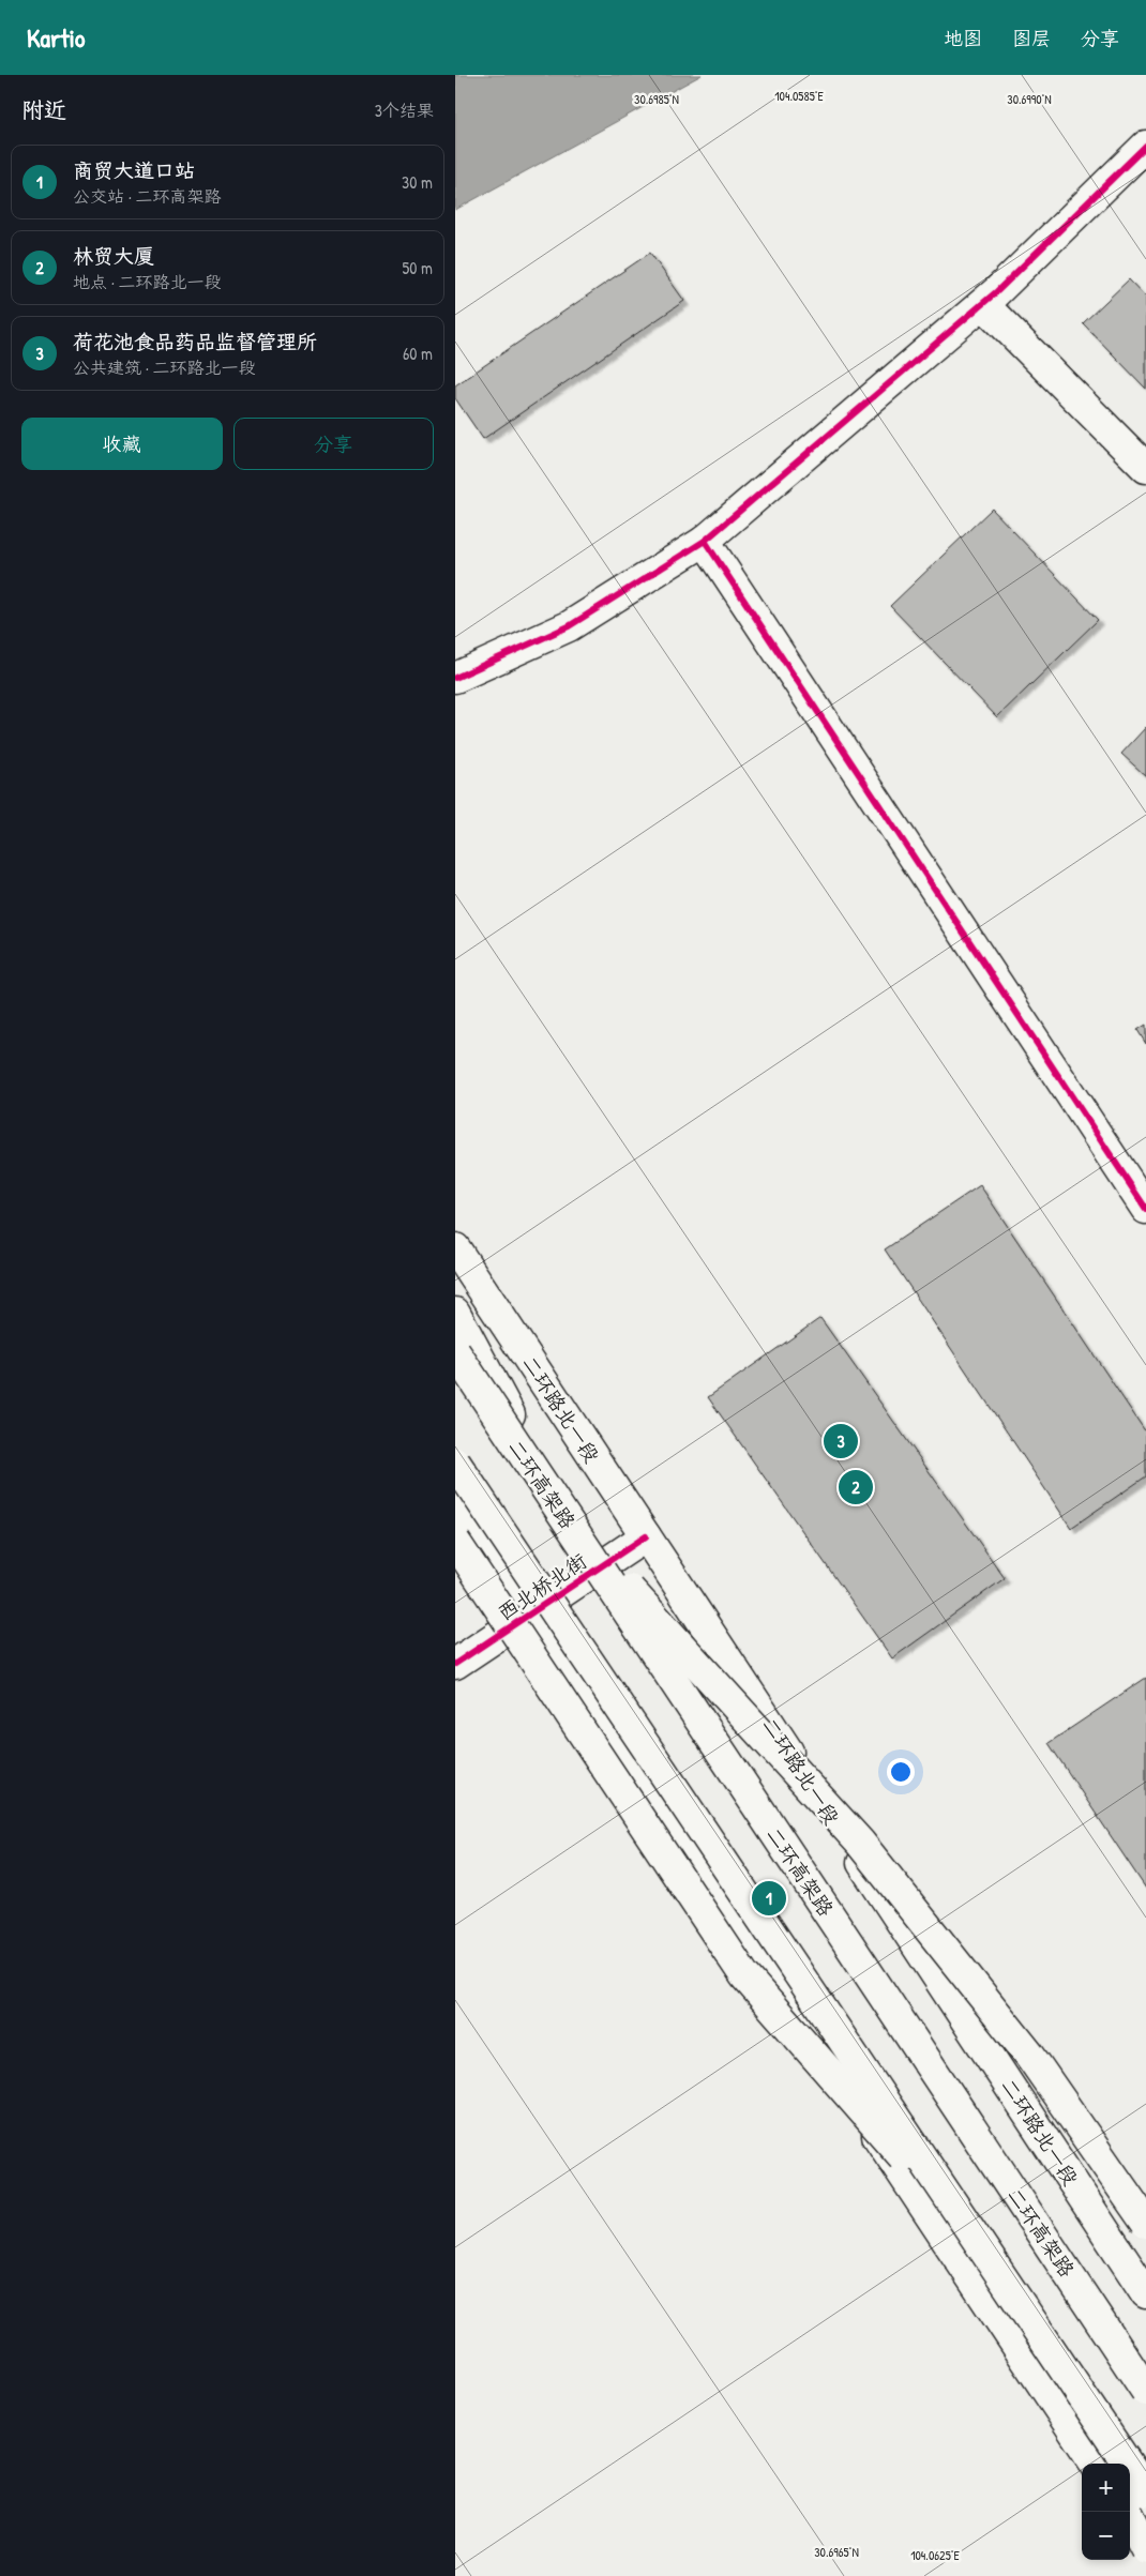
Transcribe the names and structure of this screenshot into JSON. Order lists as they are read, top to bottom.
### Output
{
  "streets": {
    "main road": ["二环路北一段", "二环高架路", "西北桥北街"]
  },
  "crossings": [
    ["二环路北一段", "西北桥北街"]
  ],
  "page": {
    "header": "Kartio",
    "nav": ["地图", "图层", "分享"],
    "heading": ["附近", "3个结果"],
    "list": [
      {
        "mark": "1",
        "name": "商贸大道口站",
        "note": "公交站 · 二环高架路",
        "value": "30 m"
      },
      {
        "mark": "2",
        "name": "林贸大厦",
        "note": "地点 · 二环路北一段",
        "value": "50 m"
      },
      {
        "mark": "3",
        "name": "荷花池食品药品监督管理所",
        "note": "公共建筑 · 二环路北一段",
        "value": "60 m"
      }
    ],
    "buttons": ["收藏", "分享"],
    "pins": ["3", "2", "1"],
    "map_buttons": ["+", "−"]
  },
  "coordinates": [
    "104.0585°E",
    "30.6990°N",
    "30.6985°N",
    "30.6965°N",
    "104.0625°E"
  ]
}
